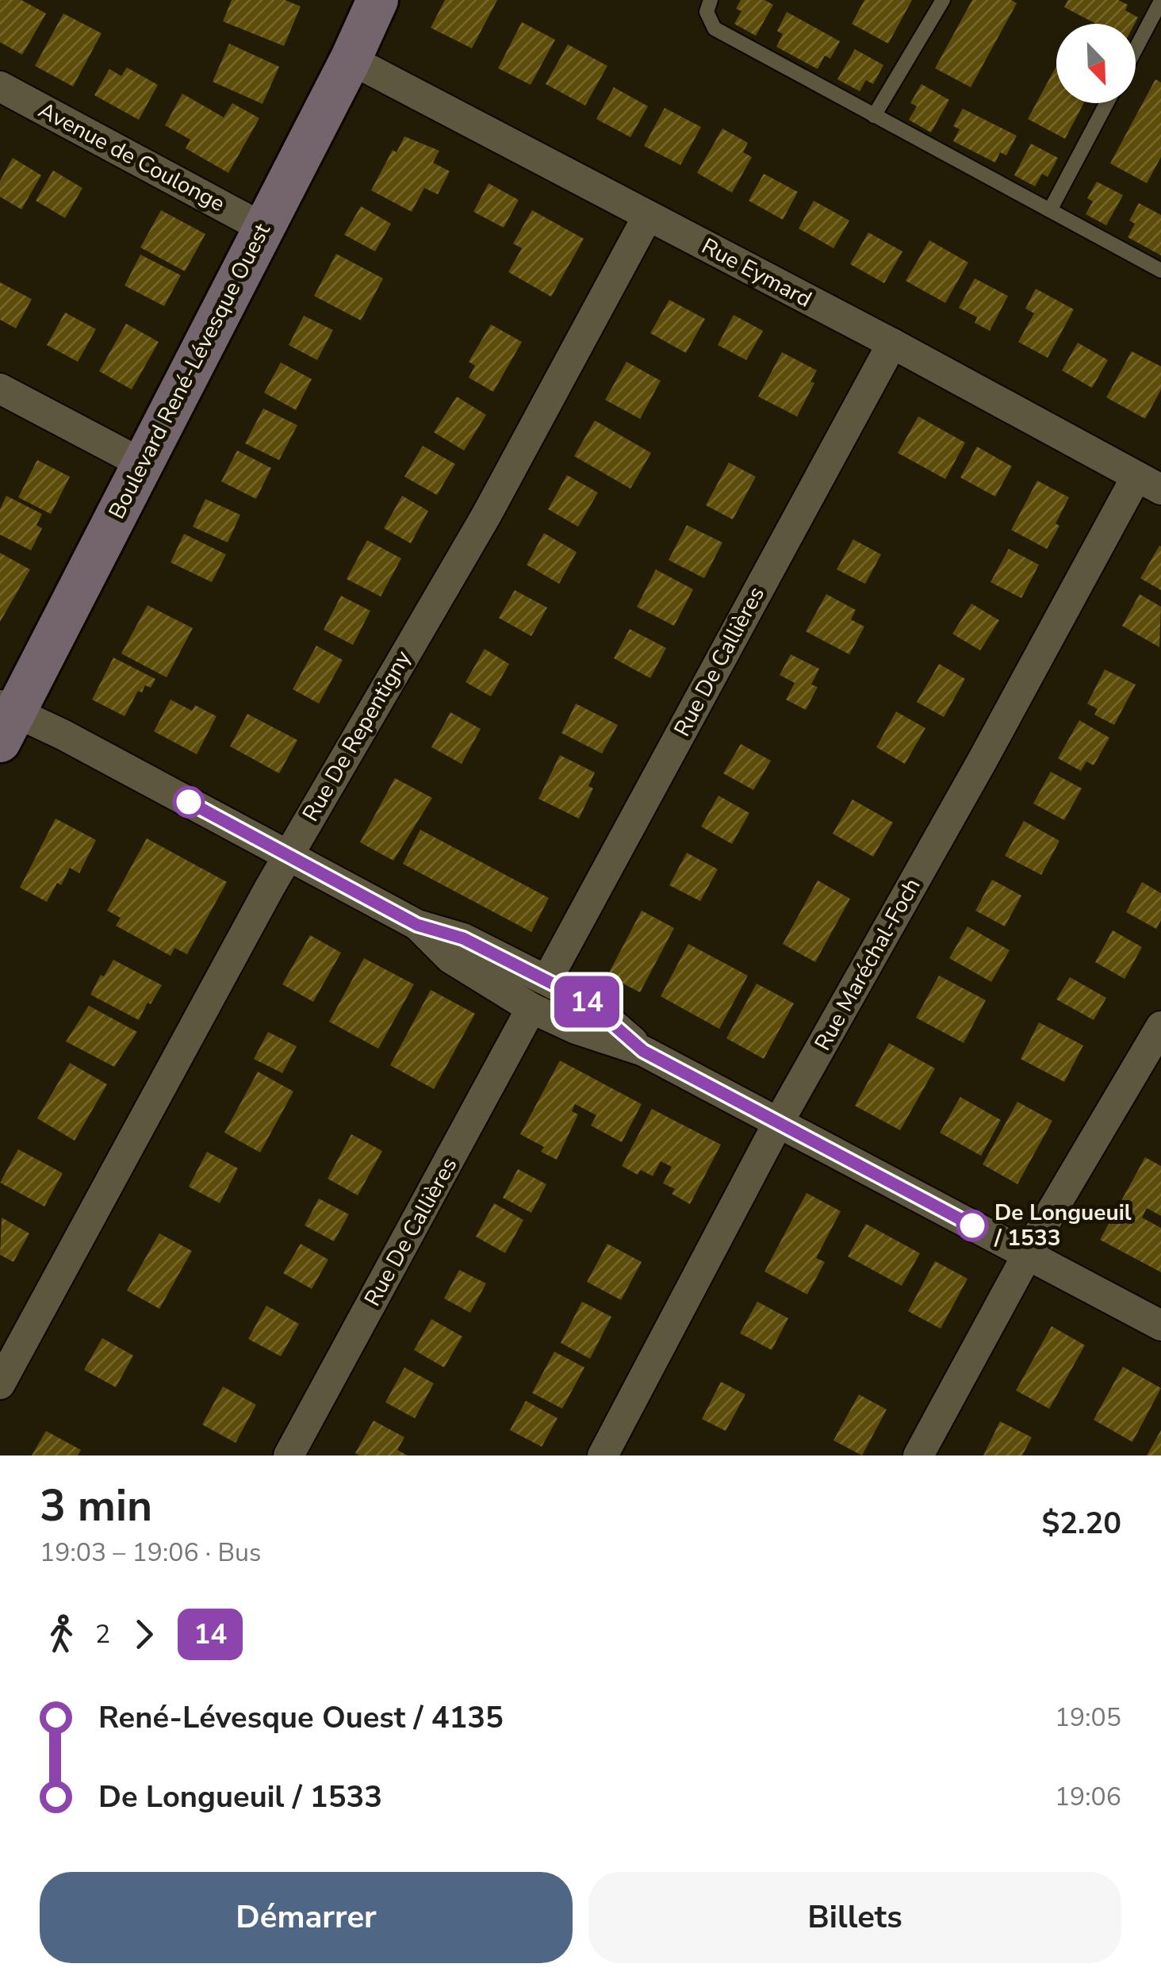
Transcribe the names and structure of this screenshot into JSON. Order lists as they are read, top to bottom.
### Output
{
  "streets": {
    "main road": ["Boulevard René-Lévesque Ouest"],
    "street": [
      "Avenue de Coulonge",
      "Rue Eymard",
      "Rue De Callières",
      "Rue De Repentigny",
      "Rue Maréchal-Foch"
    ]
  },
  "crossings": [
    ["Avenue de Coulonge", "Boulevard René-Lévesque Ouest"],
    ["Rue Eymard", "Boulevard René-Lévesque Ouest"],
    ["Rue Eymard", "Rue De Callières"],
    ["Rue Eymard", "Rue De Repentigny"],
    ["Rue Eymard", "Rue Maréchal-Foch"]
  ],
  "places": ["De Longueuil / 1533"],
  "lines": ["bus line 14"],
  "north": "bottom right",
  "page": {
    "on_map": "14",
    "heading": ["3 min", "19:03 – 19:06 · Bus", "$2.20"],
    "legs": ["2", "14"],
    "list": [
      {
        "name": "René-Lévesque Ouest / 4135",
        "value": "19:05"
      },
      {
        "name": "De Longueuil / 1533",
        "value": "19:06"
      }
    ],
    "buttons": ["Démarrer", "Billets"]
  }
}
